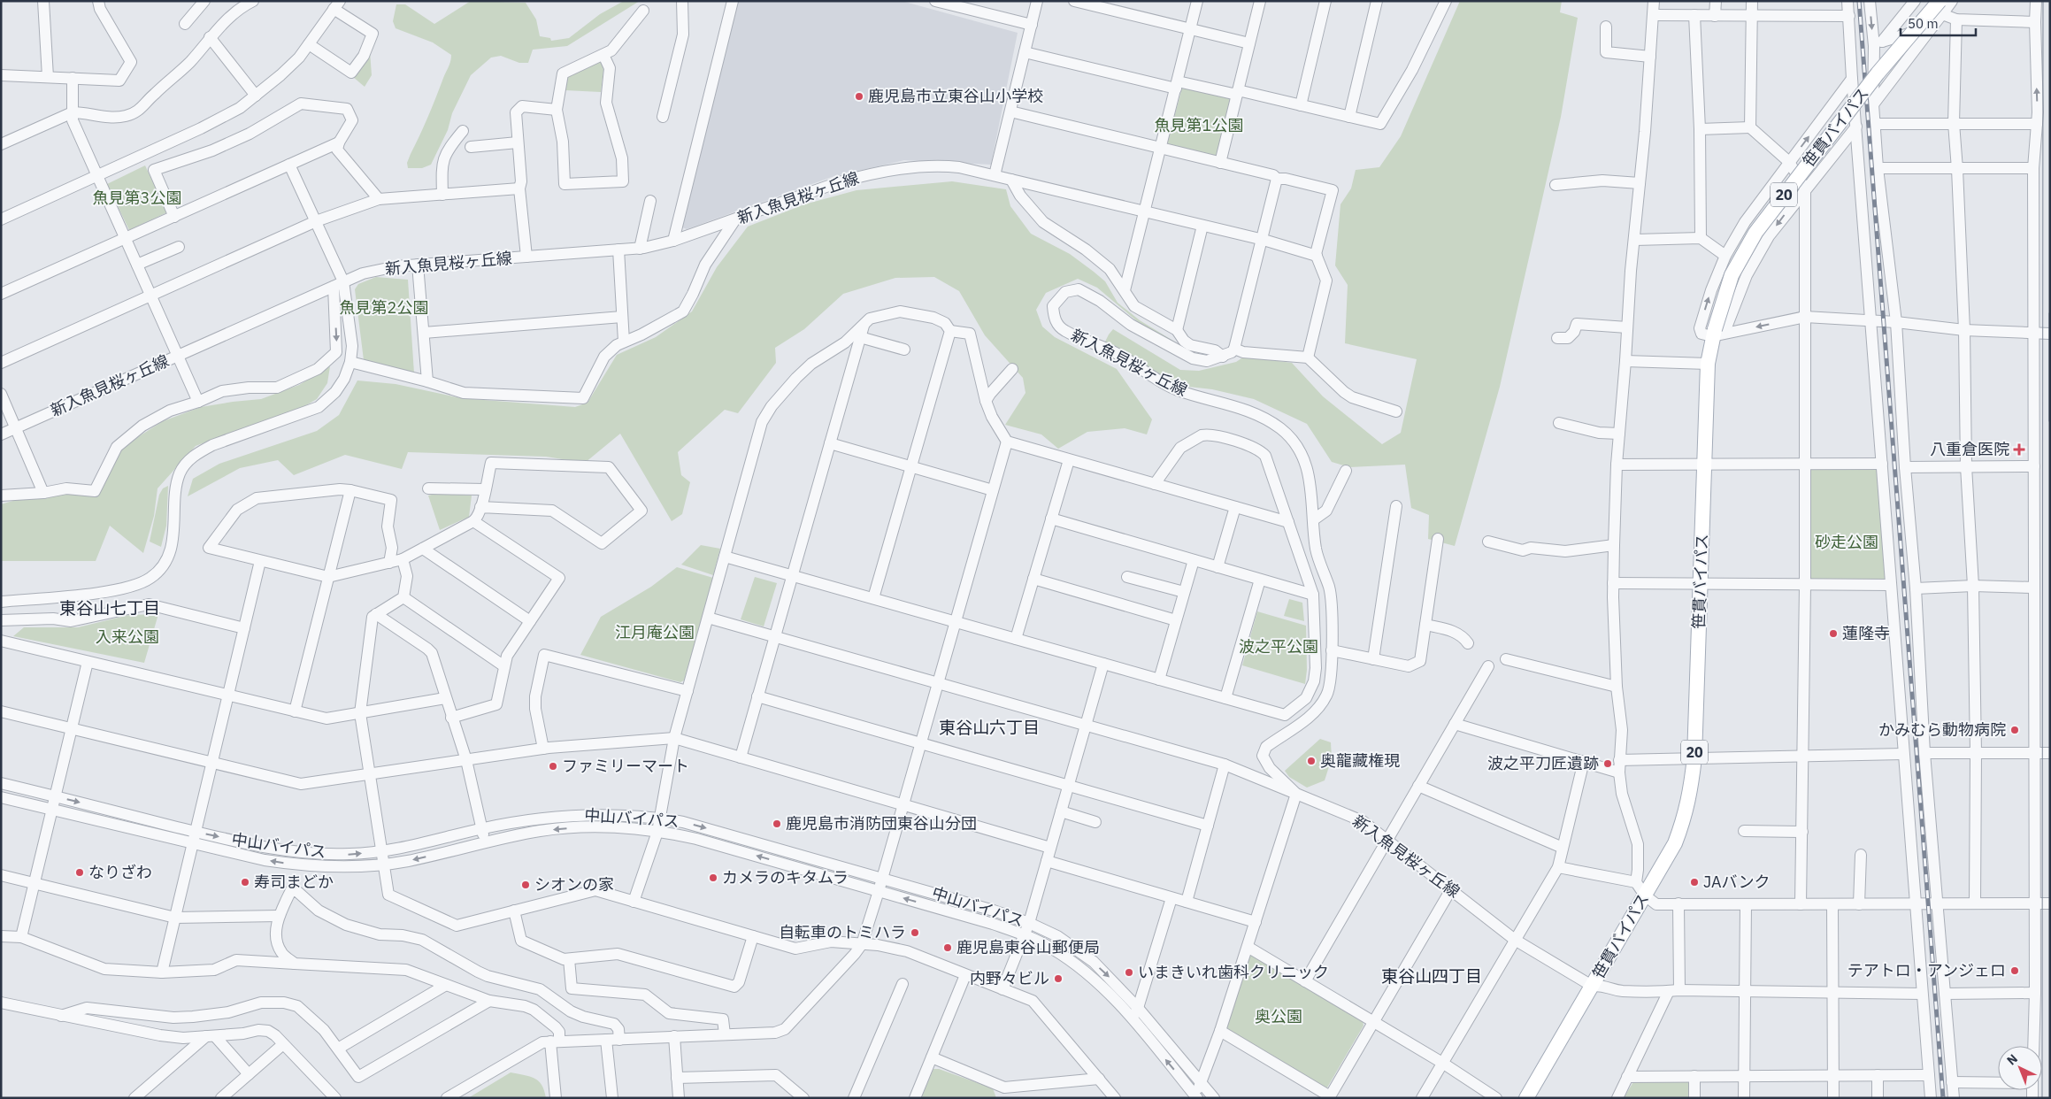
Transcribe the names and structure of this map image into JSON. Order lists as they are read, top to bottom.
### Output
{
  "streets": {
    "main road": ["笹貫バイパス", "20"],
    "street": ["新入魚見桜ヶ丘線", "中山バイパス"]
  },
  "crossings": [
    ["笹貫バイパス", "新入魚見桜ヶ丘線"]
  ],
  "districts": ["東谷山七丁目", "東谷山六丁目", "東谷山四丁目"],
  "parks": [
    "魚見第1公園",
    "魚見第3公園",
    "魚見第2公園",
    "砂走公園",
    "江月庵公園",
    "入来公園",
    "波之平公園",
    "奥公園"
  ],
  "places": {
    "other": [
      "鹿児島市立東谷山小学校",
      "蓮隆寺",
      "かみむら動物病院",
      "奥龍藏権現",
      "波之平刀匠遺跡",
      "ファミリーマート",
      "鹿児島市消防団東谷山分団",
      "なりざわ",
      "カメラのキタムラ",
      "寿司まどか",
      "JAバンク",
      "シオンの家",
      "自転車のトミハラ",
      "鹿児島東谷山郵便局",
      "テアトロ・アンジェロ",
      "いまきいれ歯科クリニック",
      "内野々ビル"
    ],
    "health": ["八重倉医院"]
  },
  "scale_bar": "50 m",
  "north": "top left"
}
